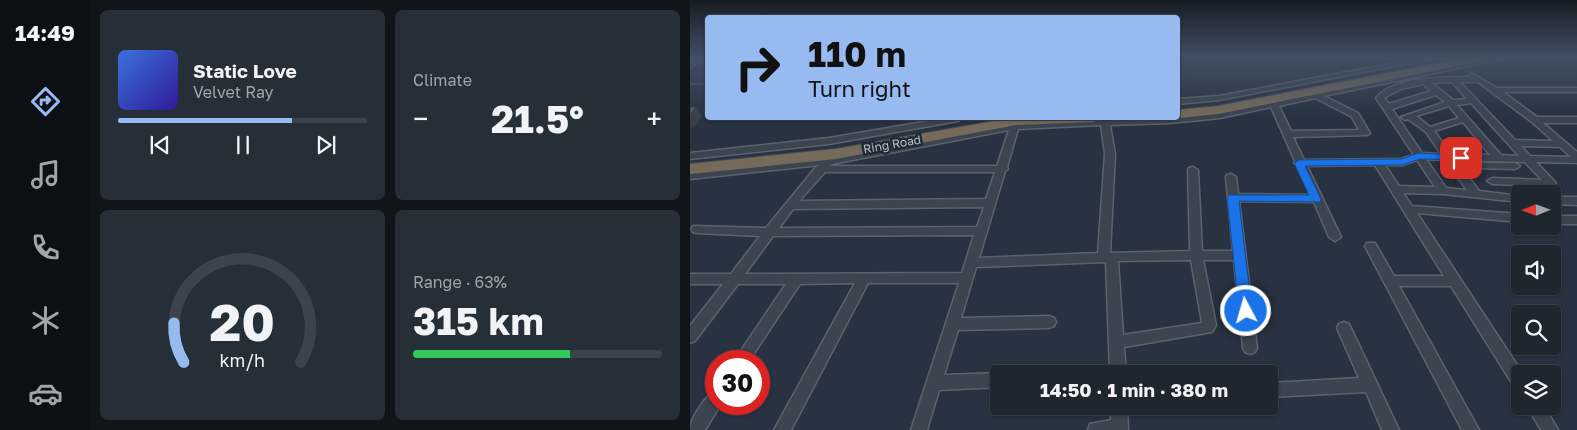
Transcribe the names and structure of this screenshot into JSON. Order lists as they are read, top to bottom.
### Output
{
  "streets": {
    "highway": ["Ring Road"]
  },
  "north": "left",
  "page": {
    "tabs": "14:49",
    "tile": [
      "Climate",
      ["Range · 63%", "315 km"]
    ],
    "turn": ["110 m", "Turn right"],
    "song": ["Static Love", "Velvet Ray"],
    "heat": ["−", "21.5°", "+"],
    "limit": "30",
    "trip": "14:50 · 1 min · 380 m",
    "gauge": ["20", "km/h"]
  }
}
